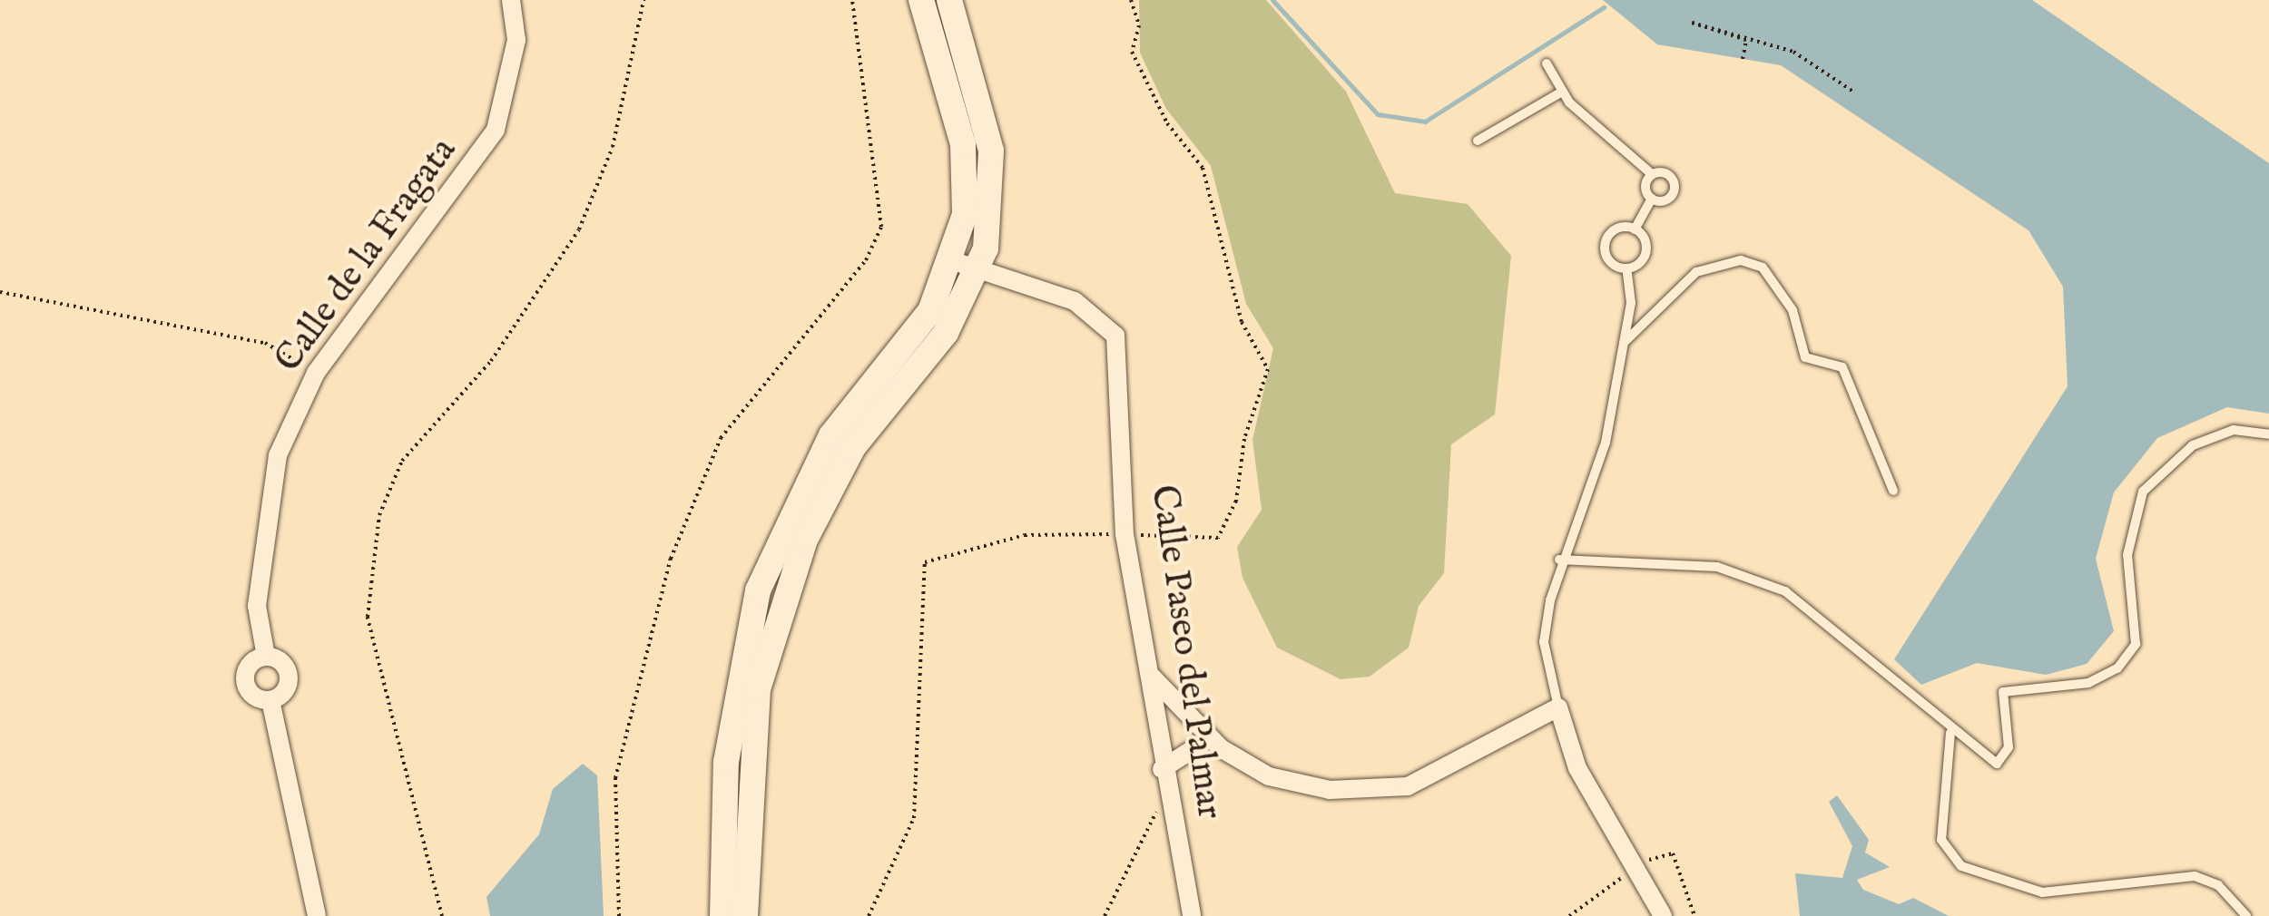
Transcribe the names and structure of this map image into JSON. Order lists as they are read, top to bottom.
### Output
{
  "streets": {
    "street": ["Calle de la Fragata", "Calle Paseo del Palmar"]
  }
}
